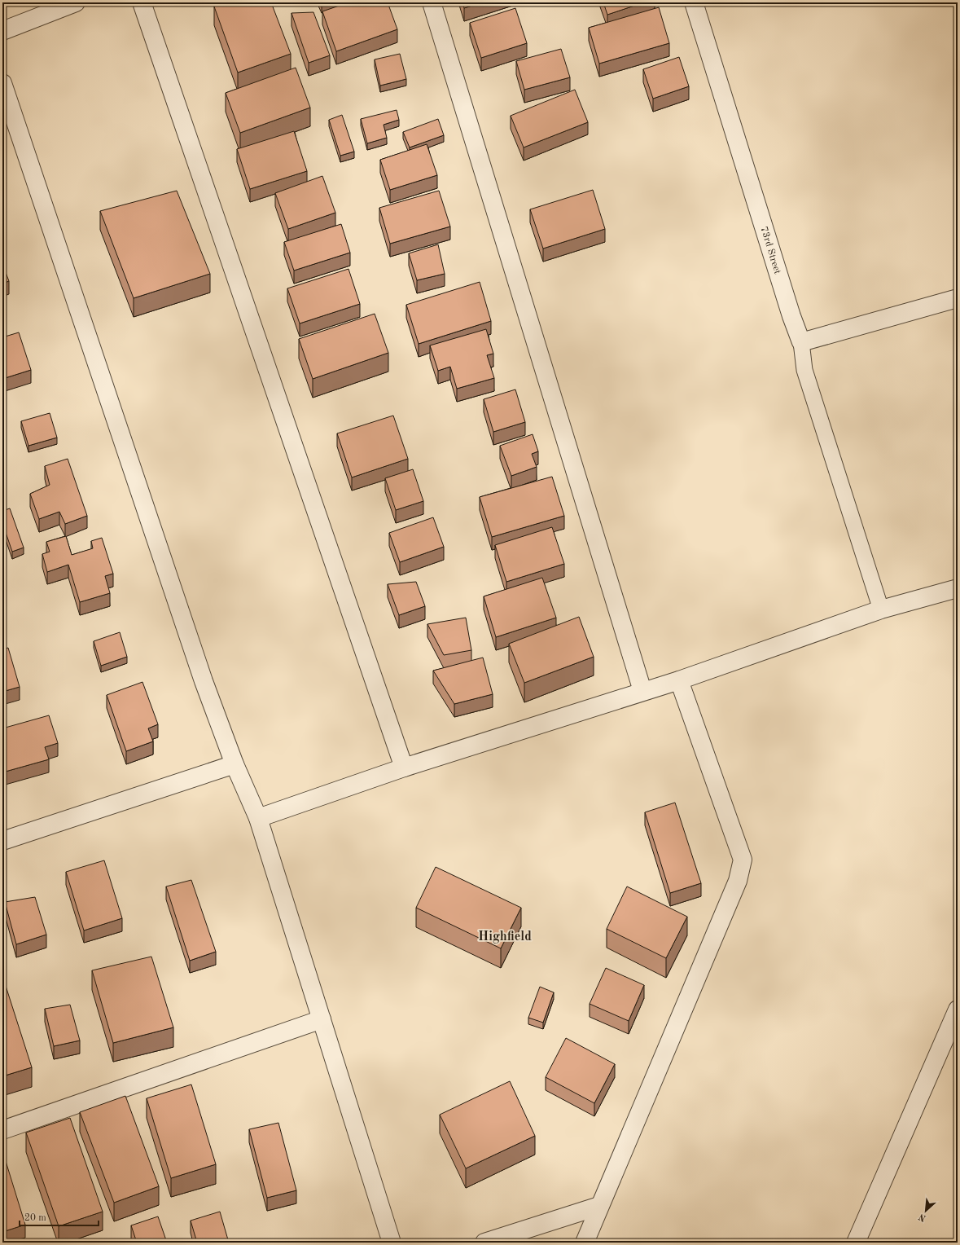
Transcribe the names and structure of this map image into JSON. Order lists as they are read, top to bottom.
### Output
{
  "streets": {
    "street": ["73rd Street"]
  },
  "districts": ["Highfield"],
  "scale_bar": "20 m",
  "north": "bottom left"
}
